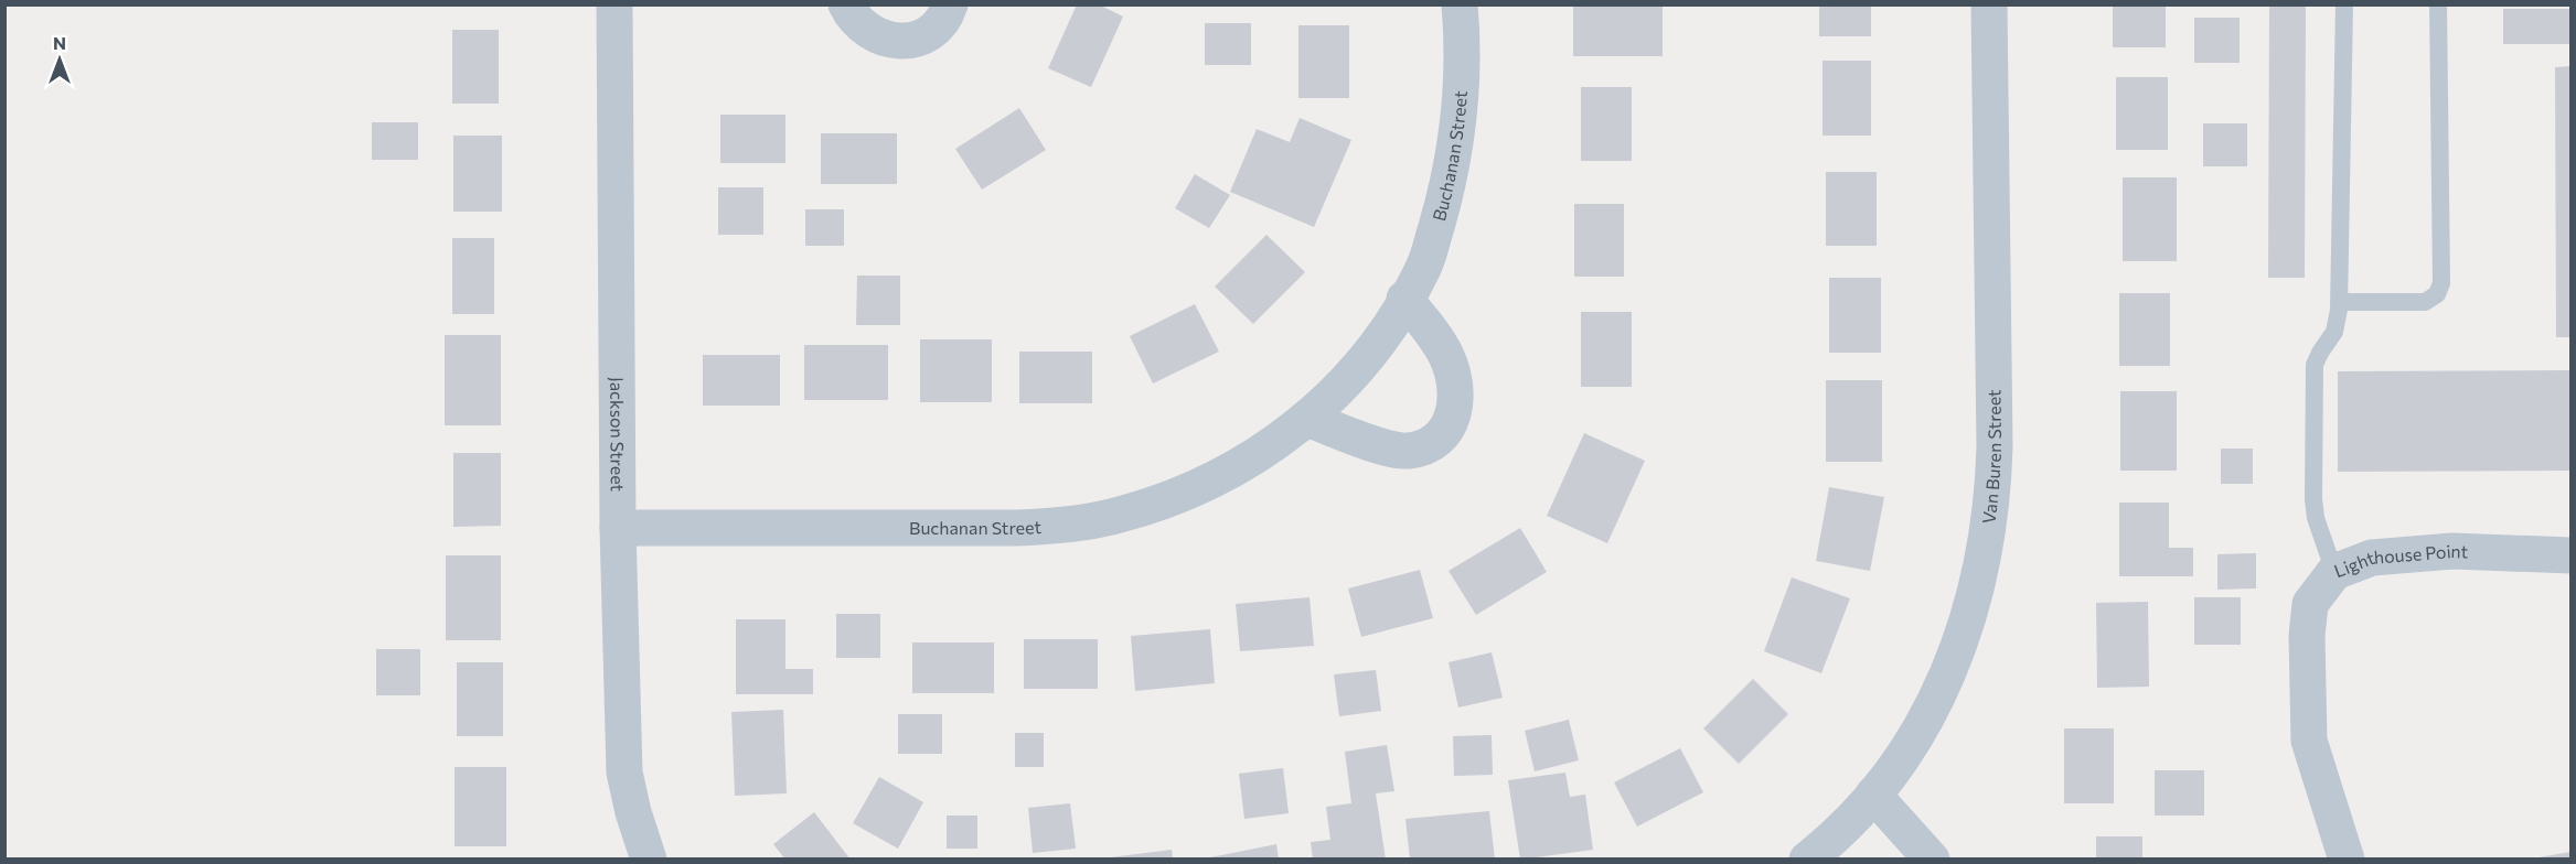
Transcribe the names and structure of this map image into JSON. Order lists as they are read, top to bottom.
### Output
{
  "streets": {
    "street": [
      "Buchanan Street",
      "Jackson Street",
      "Van Buren Street",
      "Lighthouse Point"
    ]
  },
  "crossings": [
    ["Buchanan Street", "Jackson Street"]
  ],
  "north": "top"
}
